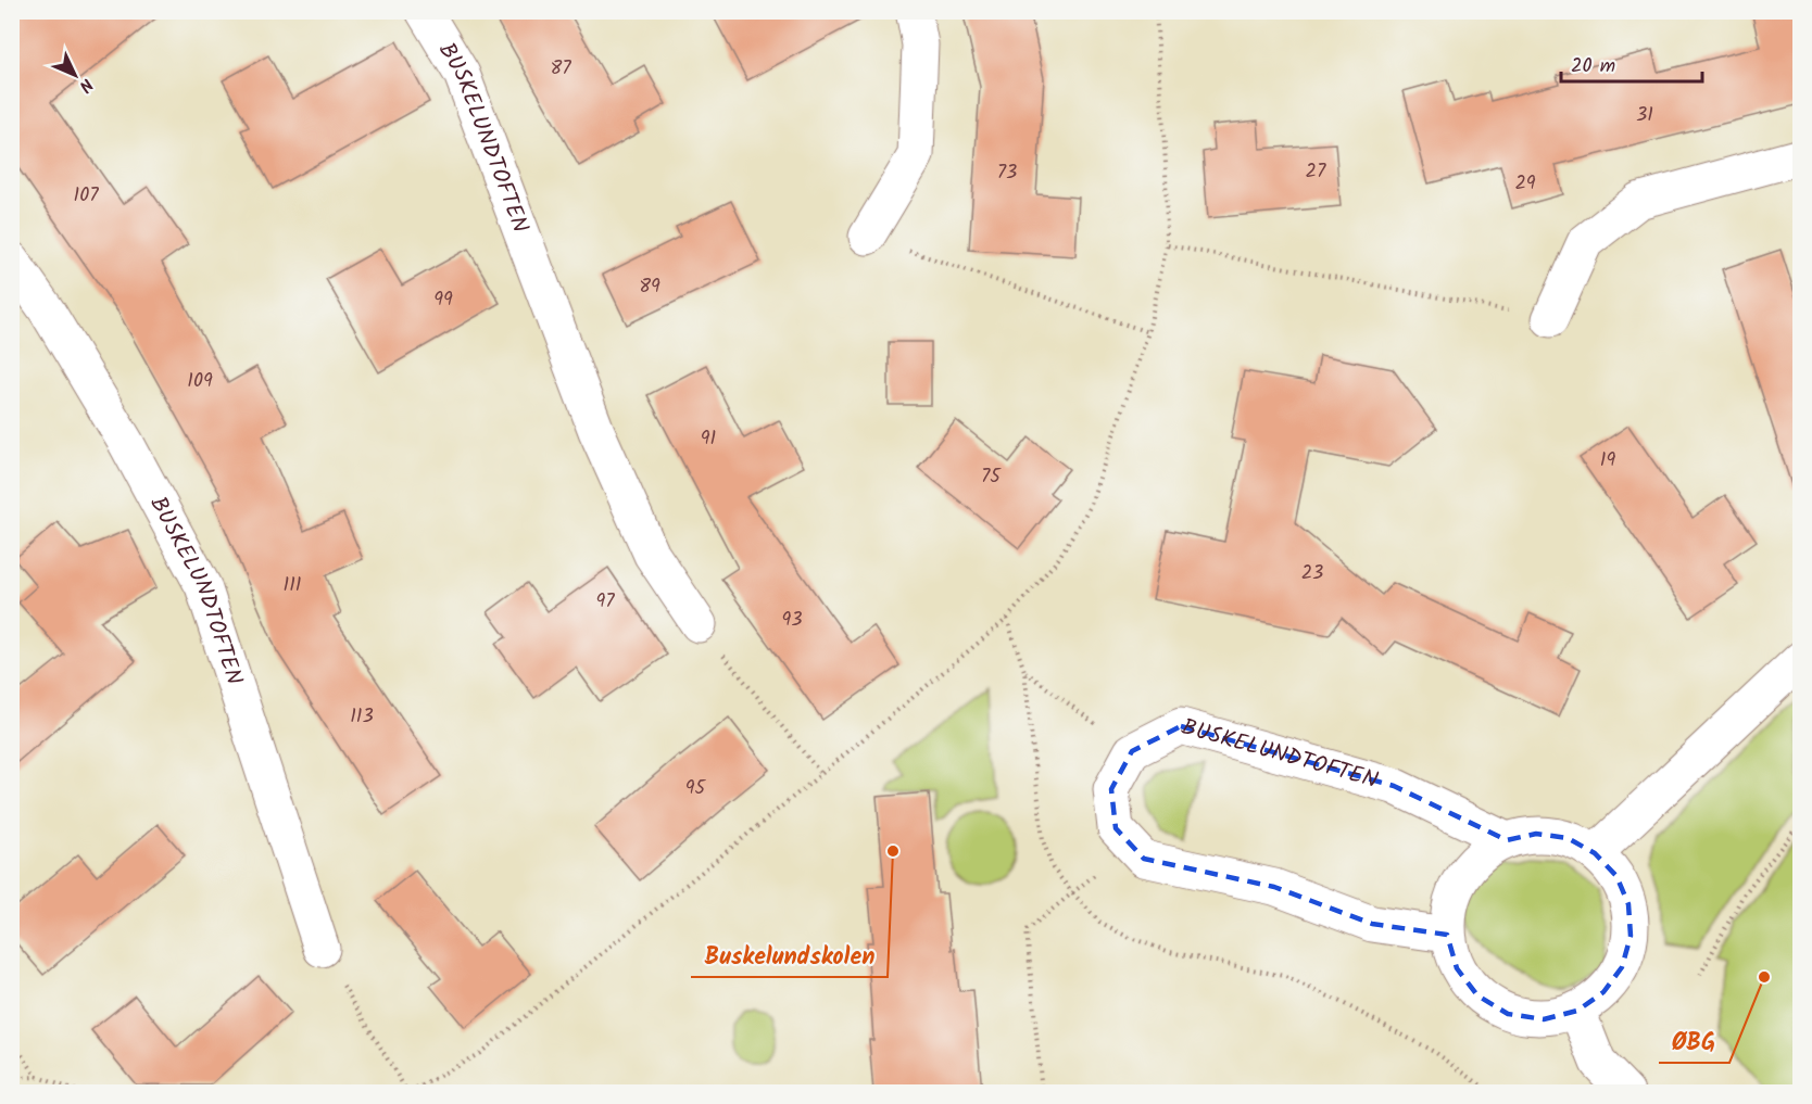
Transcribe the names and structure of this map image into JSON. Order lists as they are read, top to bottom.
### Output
{
  "streets": {
    "street": ["BUSKELUNDTOFTEN"]
  },
  "places": ["Buskelundskolen", "ØBG"],
  "house_numbers": [
    "87",
    "31",
    "27",
    "73",
    "29",
    "107",
    "89",
    "99",
    "109",
    "91",
    "19",
    "75",
    "23",
    "111",
    "97",
    "93",
    "113",
    "95"
  ],
  "scale_bar": "20 m",
  "north": "bottom right"
}
